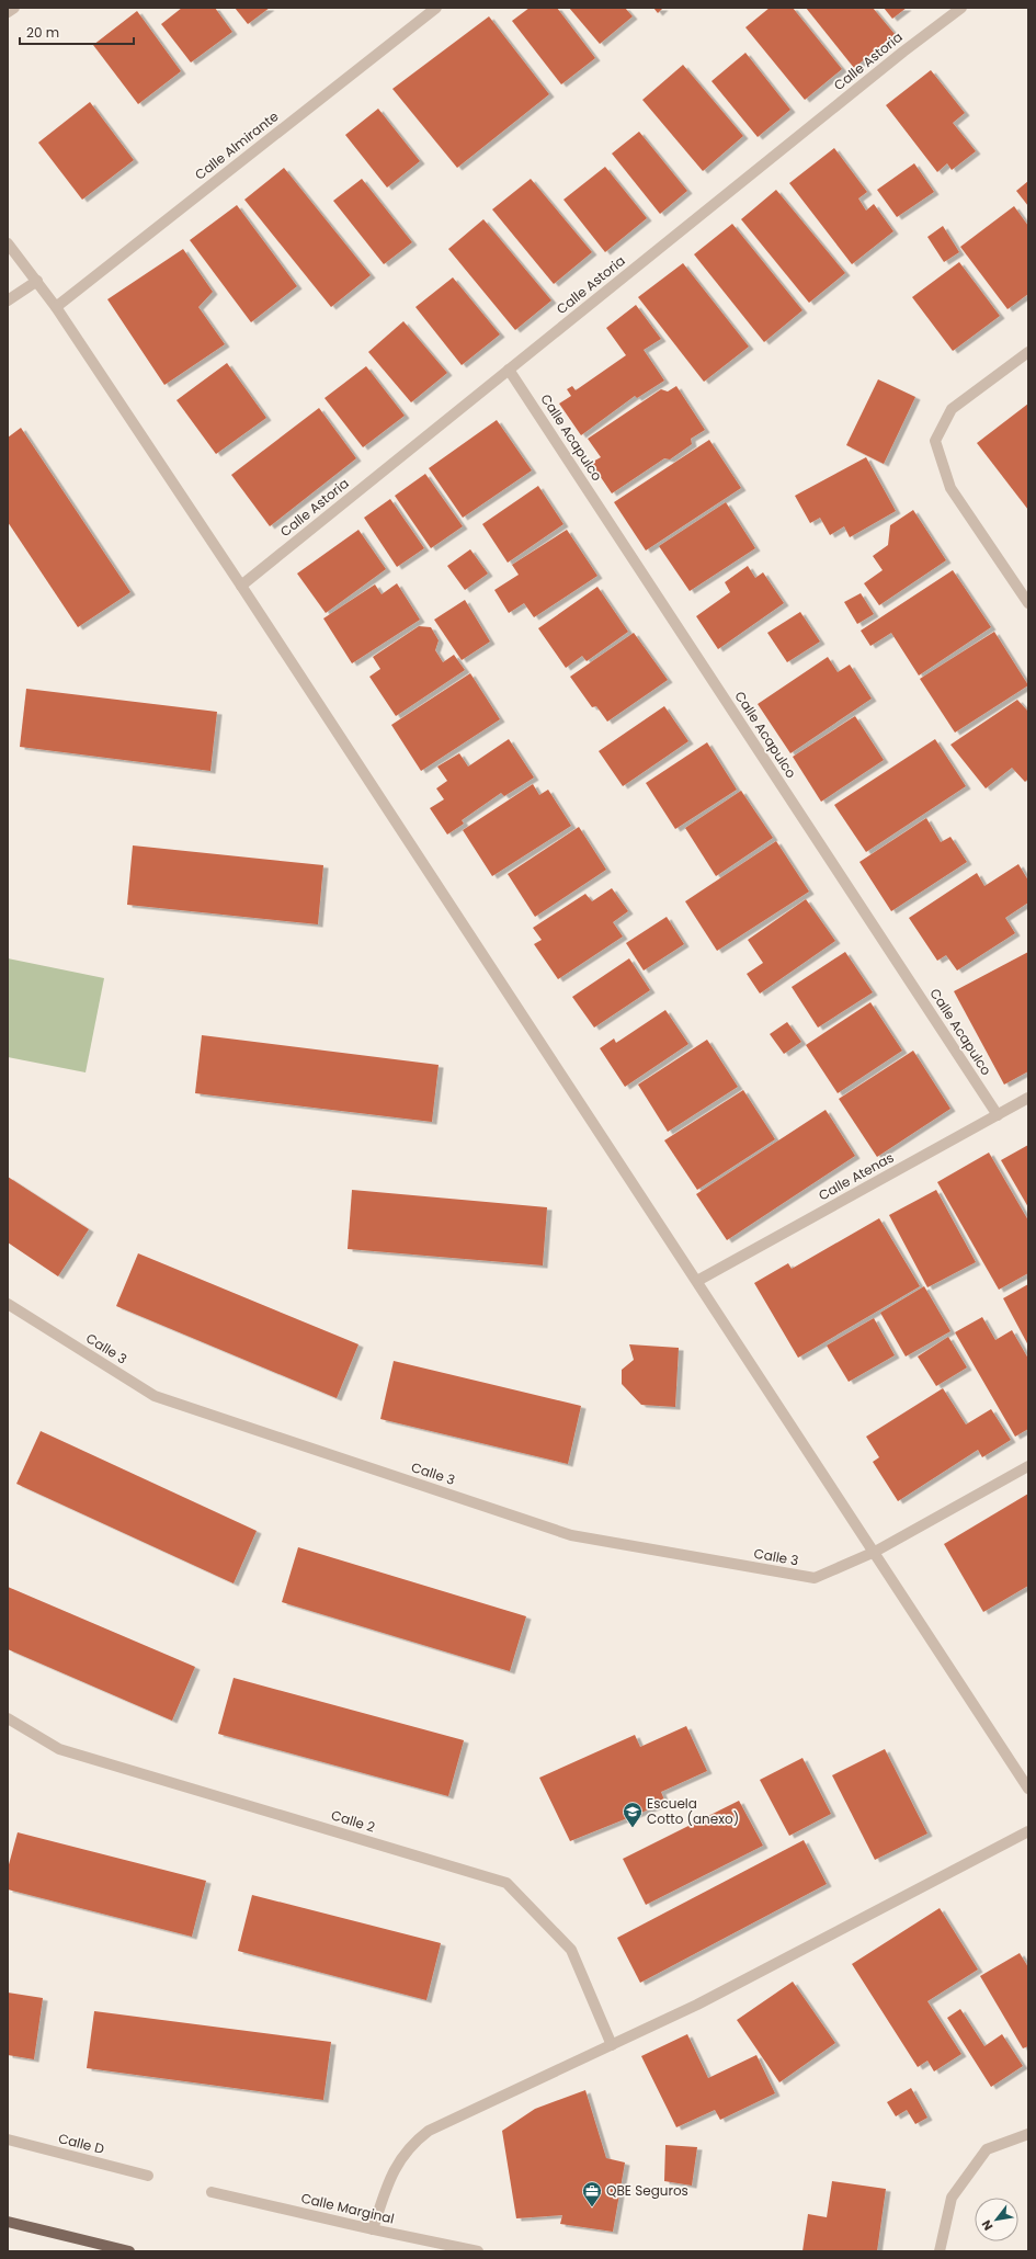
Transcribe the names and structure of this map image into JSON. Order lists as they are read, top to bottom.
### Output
{
  "streets": {
    "street": [
      "Calle Astoria",
      "Calle Almirante",
      "Calle Acapulco",
      "Calle Atenas",
      "Calle 3",
      "Calle 2",
      "Calle D",
      "Calle Marginal"
    ]
  },
  "crossings": [
    ["Calle Astoria", "Calle Acapulco"],
    ["Calle Acapulco", "Calle Atenas"]
  ],
  "places": {
    "school or university": ["Escuela Cotto (anexo)"],
    "office": ["QBE Seguros"]
  },
  "scale_bar": "20 m",
  "north": "bottom left"
}
